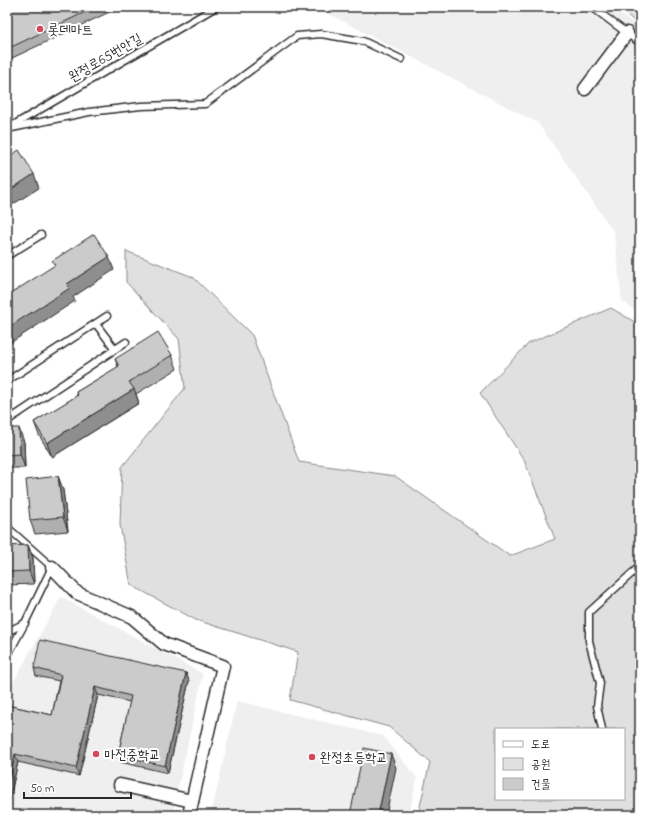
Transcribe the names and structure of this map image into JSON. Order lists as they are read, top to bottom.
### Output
{
  "streets": {
    "lane": ["완정로65번안길"]
  },
  "places": ["롯데마트", "마전중학교", "완정초등학교"],
  "legend": ["도로", "공원", "건물"],
  "scale_bar": "50 m"
}
